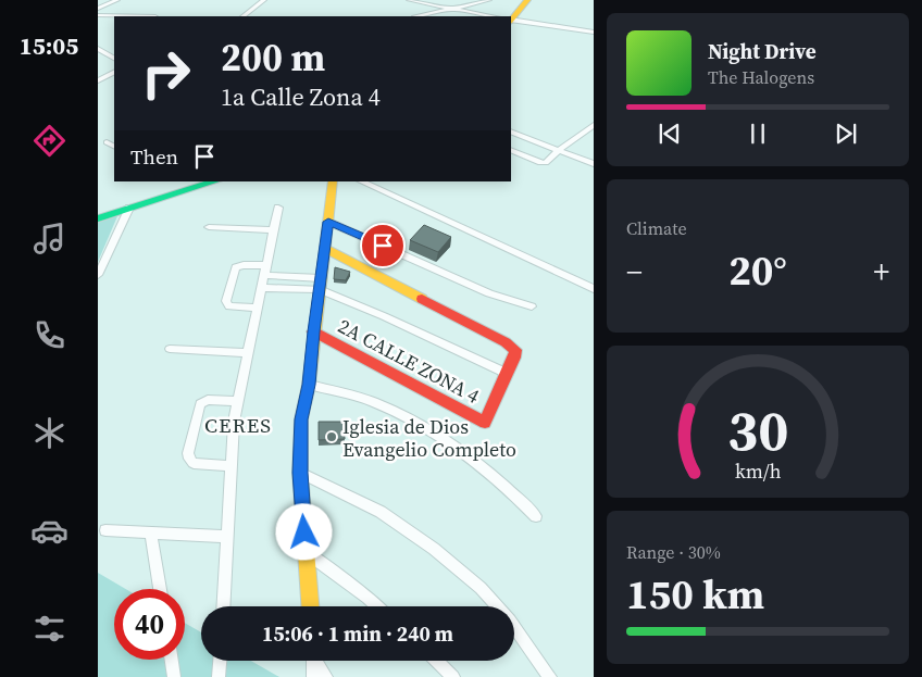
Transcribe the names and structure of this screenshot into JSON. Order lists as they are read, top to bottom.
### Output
{
  "streets": {
    "street": ["2A CALLE ZONA 4"]
  },
  "districts": ["CERES"],
  "places": ["Iglesia de Dios Evangelio Completo"],
  "page": {
    "tabs": "15:05",
    "turn": ["200 m", "1a Calle Zona 4"],
    "song": ["Night Drive", "The Halogens"],
    "then": "Then",
    "tile": [
      "Climate",
      ["Range · 30%", "150 km"]
    ],
    "heat": ["−", "20°", "+"],
    "limit": "40",
    "trip": "15:06 · 1 min · 240 m",
    "gauge": ["30", "km/h"]
  }
}
